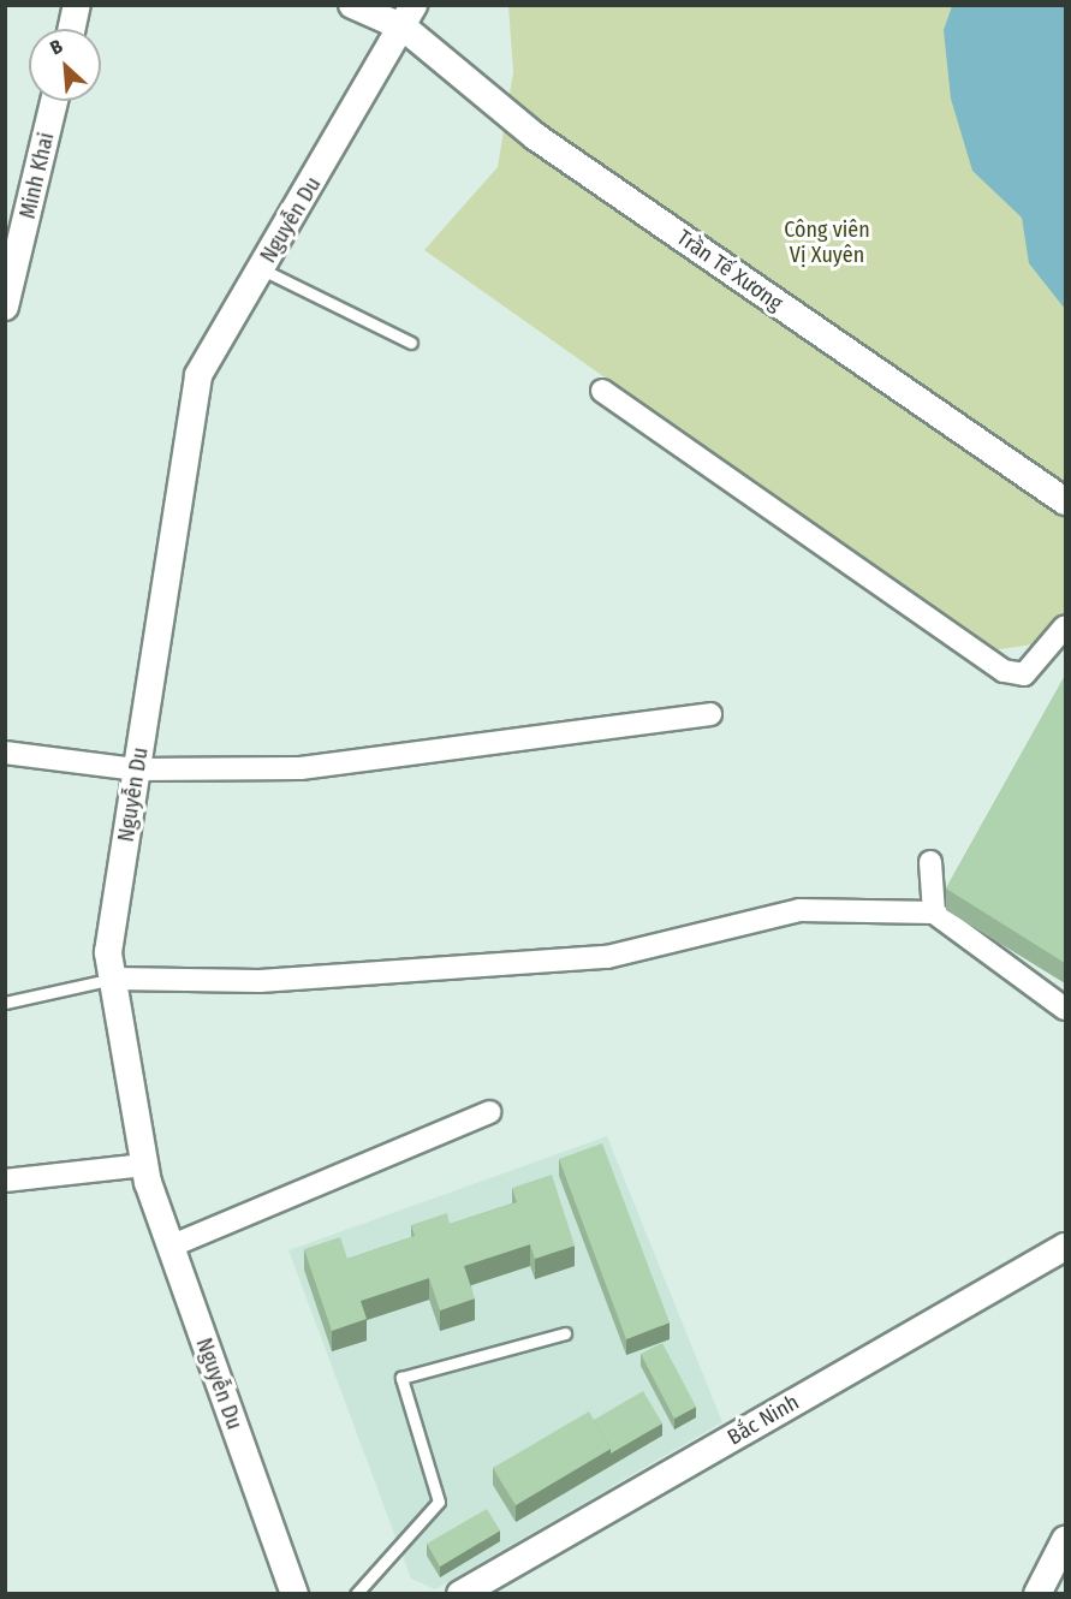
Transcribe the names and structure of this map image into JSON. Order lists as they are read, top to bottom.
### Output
{
  "streets": {
    "street": [
      "Minh Khai",
      "Nguyễn Du",
      "Trần Tế Xương",
      "Bắc Ninh"
    ]
  },
  "crossings": [
    ["Nguyễn Du", "Trần Tế Xương"]
  ],
  "parks": ["Công viên Vị Xuyên"],
  "north": "top left"
}
